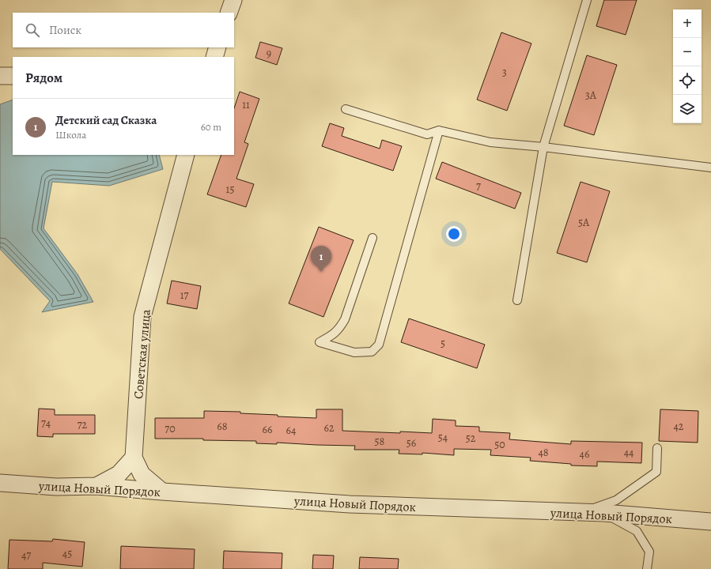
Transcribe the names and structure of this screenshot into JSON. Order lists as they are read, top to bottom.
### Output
{
  "streets": {
    "street": ["Советская улица", "улица Новый Порядок"]
  },
  "house_numbers": [
    "9",
    "3",
    "3А",
    "11",
    "7",
    "15",
    "5А",
    "17",
    "5",
    "74",
    "72",
    "68",
    "42",
    "62",
    "70",
    "66",
    "64",
    "54",
    "52",
    "58",
    "56",
    "50",
    "48",
    "44",
    "46",
    "45",
    "47"
  ],
  "page": {
    "map_buttons": ["+", "−"],
    "search": "Поиск",
    "heading": "Рядом",
    "list": [
      {
        "mark": "1",
        "name": "Детский сад Сказка",
        "note": "Школа",
        "value": "60 m"
      }
    ],
    "pins": "1"
  }
}
